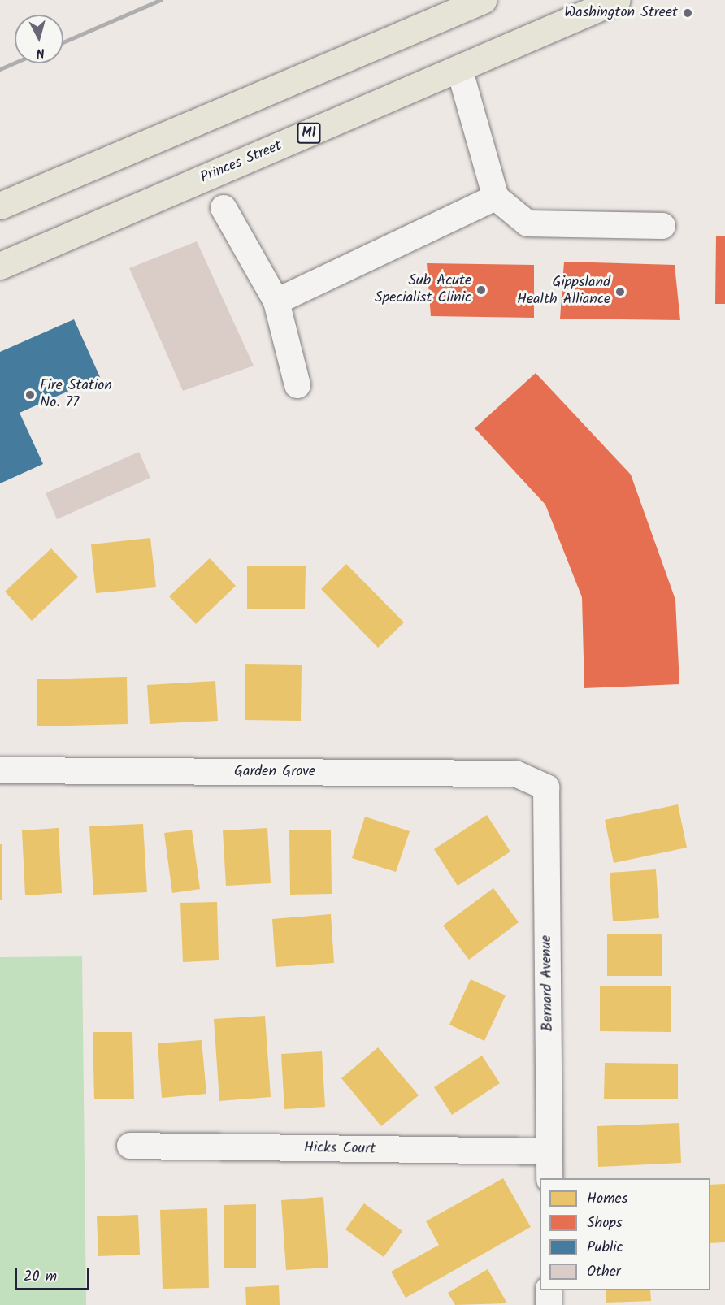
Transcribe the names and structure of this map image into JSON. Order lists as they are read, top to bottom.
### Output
{
  "streets": {
    "highway": ["M1", "Princes Street"],
    "street": ["Garden Grove", "Bernard Avenue", "Hicks Court"]
  },
  "crossings": [
    ["Garden Grove", "Bernard Avenue"],
    ["Bernard Avenue", "Hicks Court"]
  ],
  "places": [
    "Washington Street",
    "Sub Acute Specialist Clinic",
    "Gippsland Health Alliance",
    "Fire Station No. 77"
  ],
  "legend": [
    "Homes",
    "Shops",
    "Public",
    "Other"
  ],
  "scale_bar": "20 m",
  "north": "bottom"
}
